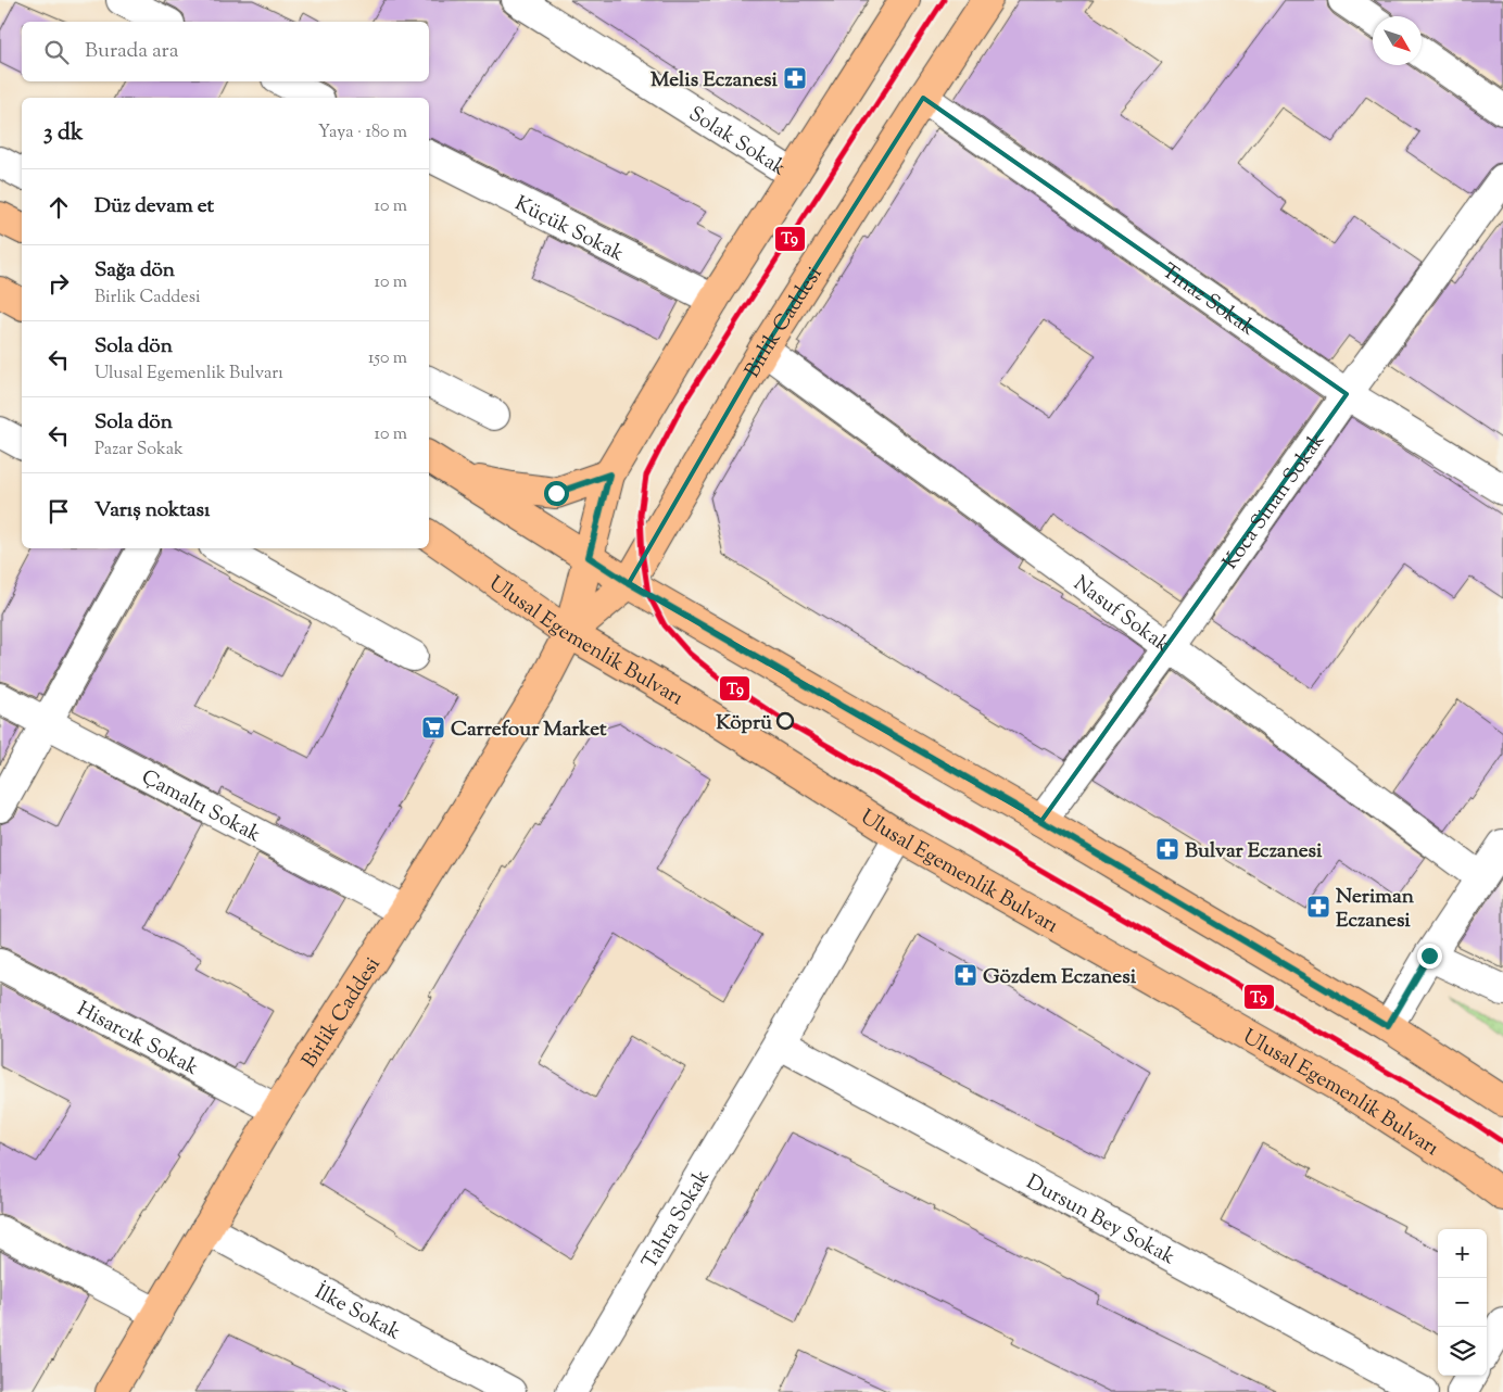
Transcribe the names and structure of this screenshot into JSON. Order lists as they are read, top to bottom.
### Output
{
  "streets": {
    "main road": ["Birlik Caddesi", "Ulusal Egemenlik Bulvarı"],
    "street": [
      "Solak Sokak",
      "Küçük Sokak",
      "Tınaz Sokak",
      "Koca Sinan Sokak",
      "Nasuf Sokak",
      "Çamaltı Sokak",
      "Hisarcık Sokak",
      "Tahta Sokak",
      "Dursun Bey Sokak",
      "İlke Sokak"
    ]
  },
  "crossings": [
    ["Solak Sokak", "Birlik Caddesi"],
    ["Küçük Sokak", "Birlik Caddesi"],
    ["Tınaz Sokak", "Birlik Caddesi"],
    ["Tınaz Sokak", "Koca Sinan Sokak"],
    ["Birlik Caddesi", "Nasuf Sokak"],
    ["Birlik Caddesi", "Ulusal Egemenlik Bulvarı"],
    ["Birlik Caddesi", "Çamaltı Sokak"],
    ["Birlik Caddesi", "Hisarcık Sokak"],
    ["Birlik Caddesi", "İlke Sokak"],
    ["Koca Sinan Sokak", "Nasuf Sokak"],
    ["Ulusal Egemenlik Bulvarı", "Tahta Sokak"],
    ["Tahta Sokak", "Dursun Bey Sokak"]
  ],
  "places": {
    "pharmacy": [
      "Melis Eczanesi",
      "Bulvar Eczanesi",
      "Neriman Eczanesi",
      "Gözdem Eczanesi"
    ],
    "other": ["Köprü"],
    "supermarket": ["Carrefour Market"]
  },
  "lines": ["transit line T9"],
  "north": "bottom right",
  "page": {
    "search": "Burada ara",
    "heading": ["3 dk", "Yaya · 180 m"],
    "list": [
      ["Düz devam et", "10 m"],
      ["Sağa dön", "Birlik Caddesi", "10 m"],
      ["Sola dön", "Ulusal Egemenlik Bulvarı", "150 m"],
      ["Sola dön", "Pazar Sokak", "10 m"],
      "Varış noktası"
    ],
    "map_buttons": ["+", "−"]
  }
}
